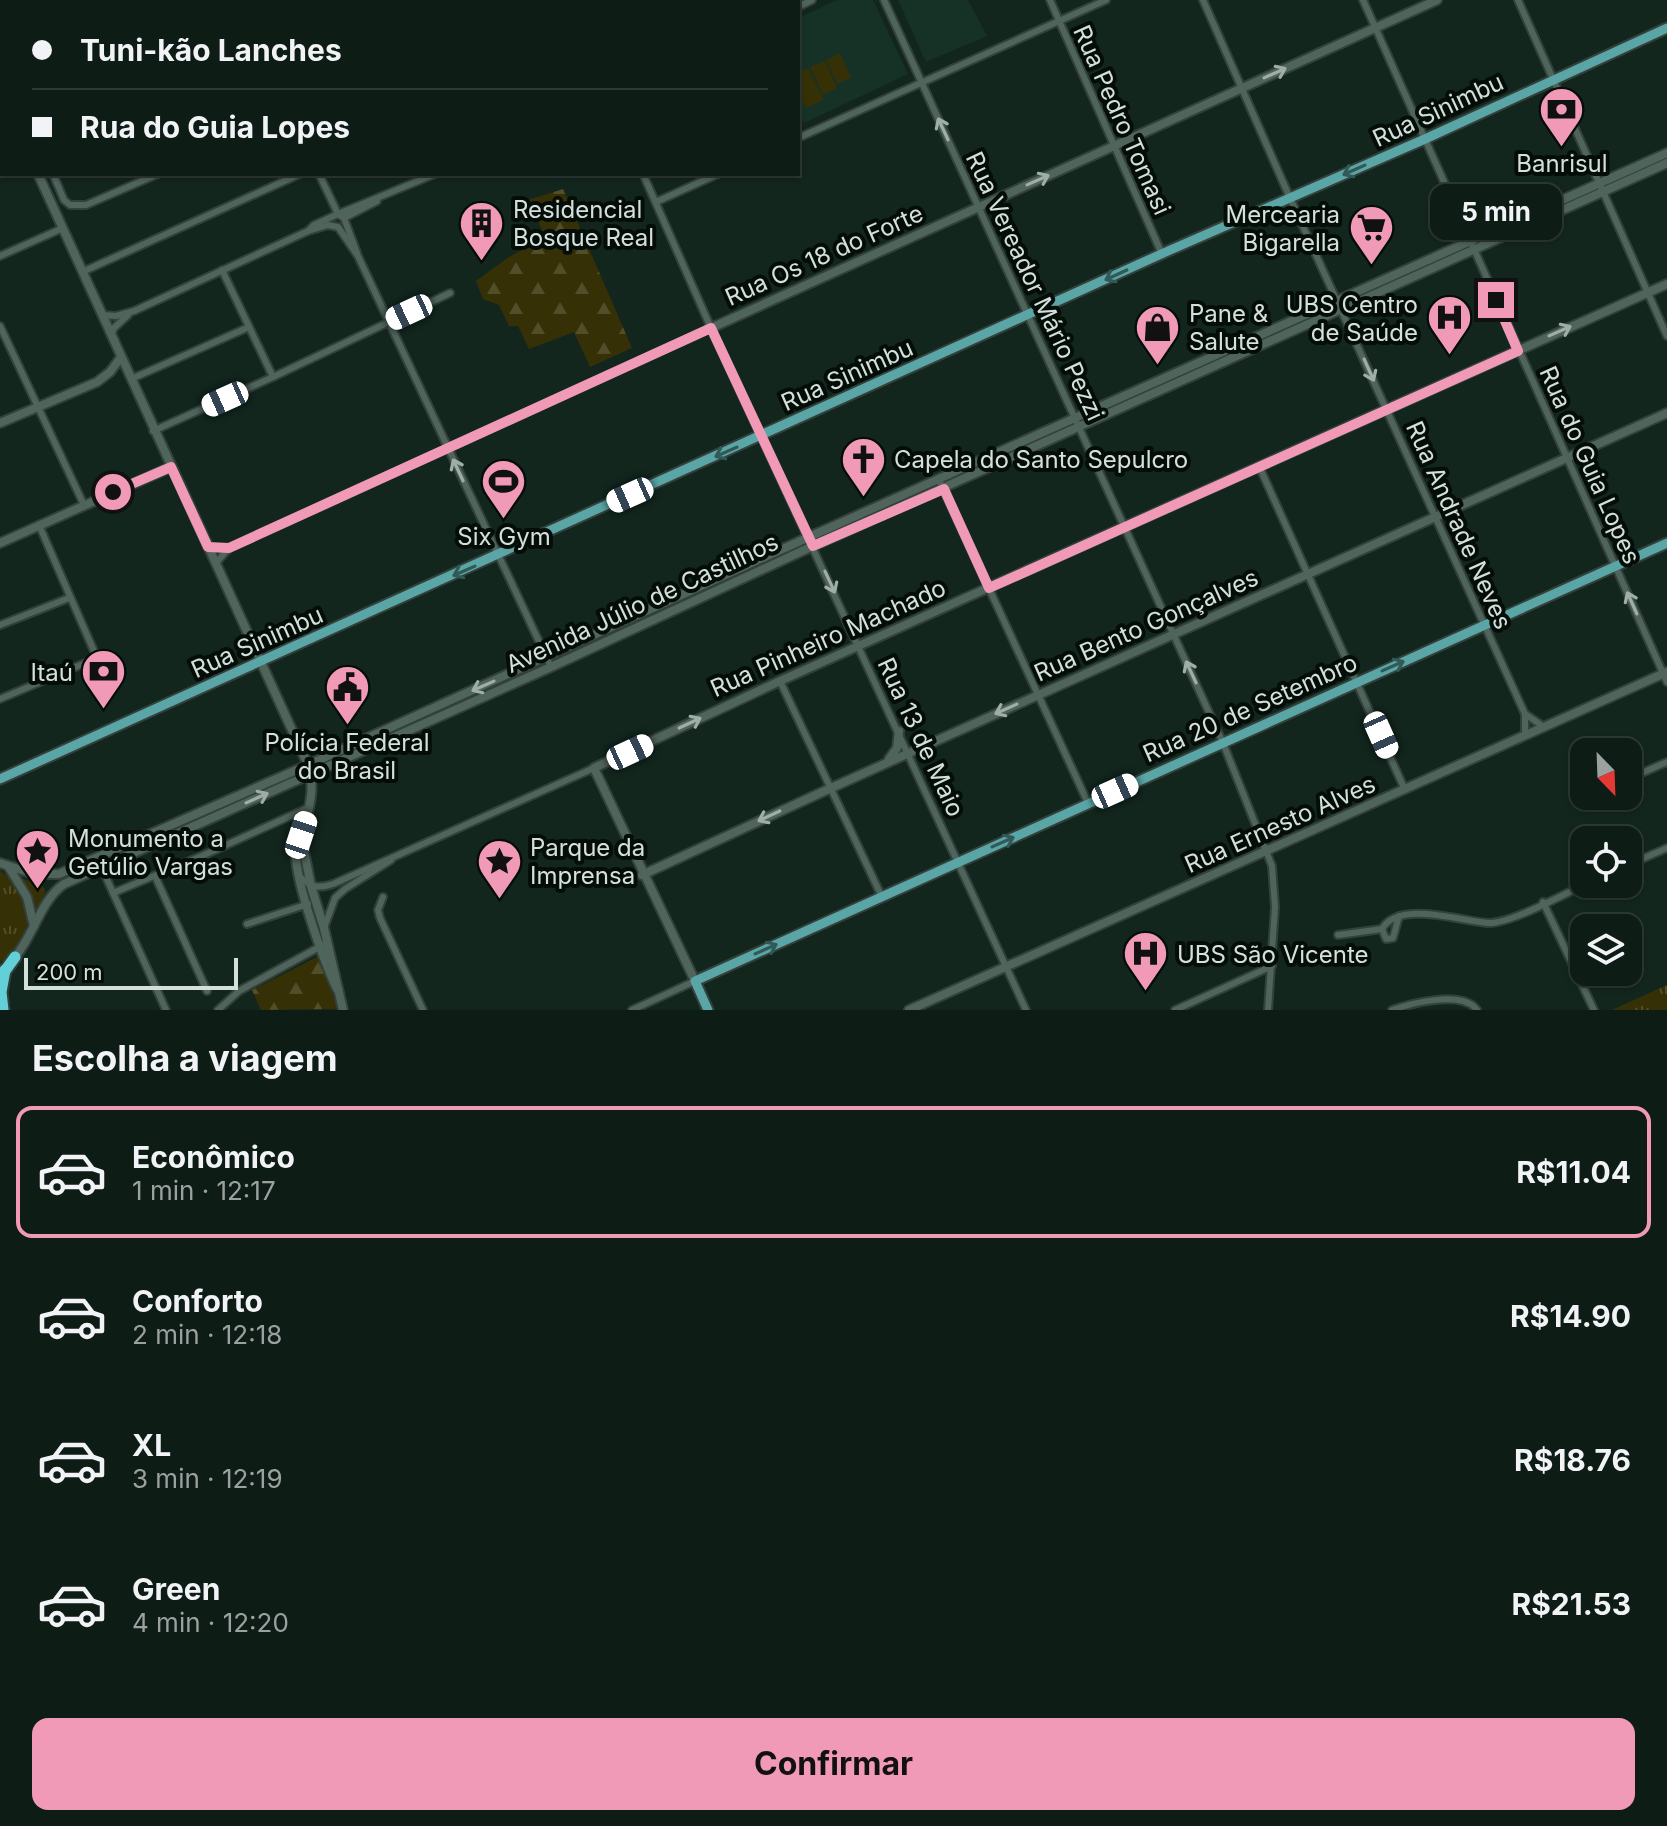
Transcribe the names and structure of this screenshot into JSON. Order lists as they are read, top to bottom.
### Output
{
  "streets": {
    "main road": ["Rua Sinimbu", "Rua 20 de Setembro"],
    "street": [
      "Rua Pedro Tomasi",
      "Rua Os 18 do Forte",
      "Rua Vereador Mário Pezzi",
      "Rua do Guia Lopes",
      "Rua Andrade Neves",
      "Avenida Júlio de Castilhos",
      "Rua Bento Gonçalves",
      "Rua Pinheiro Machado",
      "Rua 13 de Maio",
      "Rua Ernesto Alves"
    ]
  },
  "crossings": [
    ["Rua Sinimbu", "Rua Pedro Tomasi"],
    ["Rua Sinimbu", "Rua Vereador Mário Pezzi"],
    ["Rua Sinimbu", "Rua do Guia Lopes"],
    ["Rua Sinimbu", "Rua Andrade Neves"],
    ["Rua Sinimbu", "Rua 13 de Maio"],
    ["Rua Pedro Tomasi", "Rua Os 18 do Forte"],
    ["Rua Os 18 do Forte", "Rua Vereador Mário Pezzi"],
    ["Rua Os 18 do Forte", "Rua do Guia Lopes"],
    ["Rua Os 18 do Forte", "Rua Andrade Neves"],
    ["Rua Os 18 do Forte", "Rua 13 de Maio"],
    ["Rua Vereador Mário Pezzi", "Avenida Júlio de Castilhos"],
    ["Rua Vereador Mário Pezzi", "Rua Bento Gonçalves"],
    ["Rua Vereador Mário Pezzi", "Rua Pinheiro Machado"],
    ["Rua Vereador Mário Pezzi", "Rua 20 de Setembro"],
    ["Rua Vereador Mário Pezzi", "Rua Ernesto Alves"],
    ["Rua do Guia Lopes", "Avenida Júlio de Castilhos"],
    ["Rua do Guia Lopes", "Rua Bento Gonçalves"],
    ["Rua do Guia Lopes", "Rua Pinheiro Machado"],
    ["Rua do Guia Lopes", "Rua 20 de Setembro"],
    ["Rua do Guia Lopes", "Rua Ernesto Alves"],
    ["Rua Andrade Neves", "Avenida Júlio de Castilhos"],
    ["Rua Andrade Neves", "Rua Bento Gonçalves"],
    ["Rua Andrade Neves", "Rua Pinheiro Machado"],
    ["Rua Andrade Neves", "Rua 20 de Setembro"],
    ["Rua Andrade Neves", "Rua Ernesto Alves"],
    ["Avenida Júlio de Castilhos", "Rua 13 de Maio"],
    ["Rua Bento Gonçalves", "Rua 13 de Maio"],
    ["Rua Pinheiro Machado", "Rua 13 de Maio"],
    ["Rua 20 de Setembro", "Rua 13 de Maio"],
    ["Rua 13 de Maio", "Rua Ernesto Alves"]
  ],
  "one_way": ["Rua Sinimbu", "Rua 20 de Setembro"],
  "places": {
    "bank": ["Banrisul", "Itaú"],
    "building": ["Residencial Bosque Real"],
    "supermarket": ["Mercearia Bigarella"],
    "hospital": ["UBS Centro de Saúde", "UBS São Vicente"],
    "shop": ["Pane & Salute"],
    "church": ["Capela do Santo Sepulcro"],
    "sports": ["Six Gym"],
    "public building": ["Polícia Federal do Brasil"],
    "place": ["Monumento a Getúlio Vargas", "Parque da Imprensa"]
  },
  "scale_bar": "200 m",
  "north": "bottom right",
  "page": {
    "banner": ["Tuni-kão Lanches", "Rua do Guia Lopes"],
    "bubble": "5 min",
    "scale": "200 m",
    "heading": "Escolha a viagem",
    "list": [
      {
        "name": "Econômico",
        "note": "1 min · 12:17",
        "value": "R$11.04"
      },
      {
        "name": "Conforto",
        "note": "2 min · 12:18",
        "value": "R$14.90"
      },
      {
        "name": "XL",
        "note": "3 min · 12:19",
        "value": "R$18.76"
      },
      {
        "name": "Green",
        "note": "4 min · 12:20",
        "value": "R$21.53"
      }
    ],
    "buttons": "Confirmar"
  }
}
